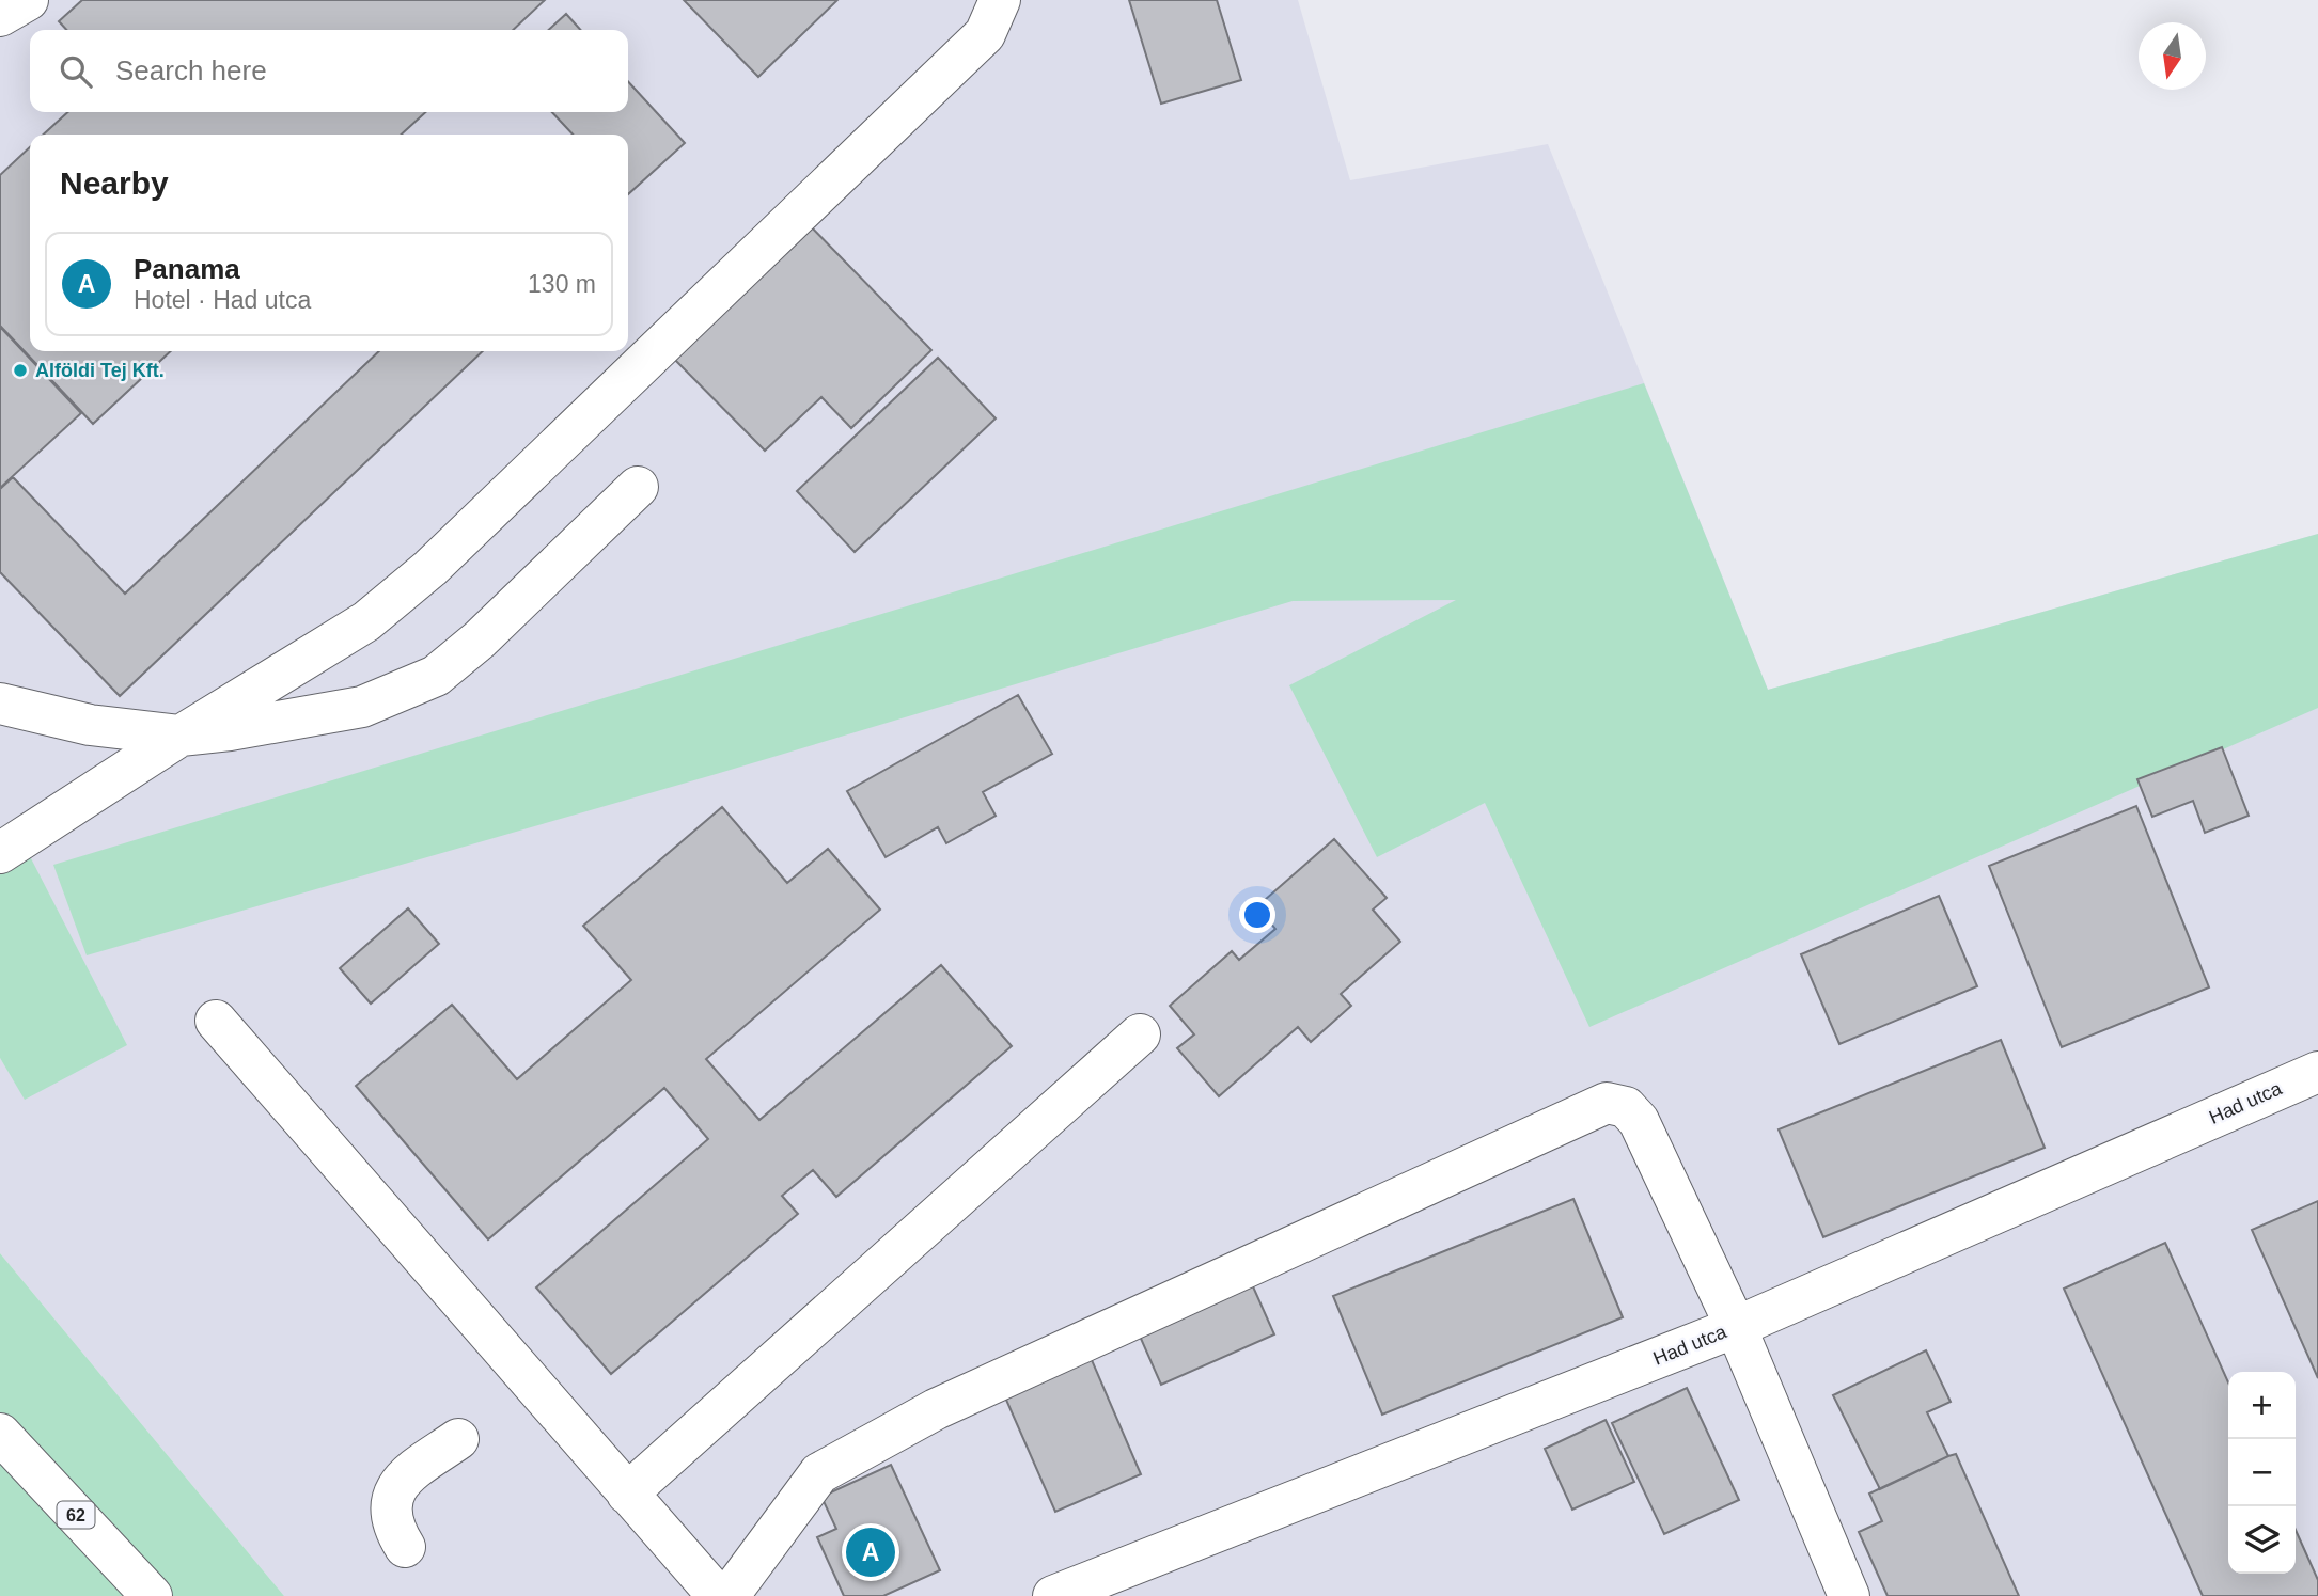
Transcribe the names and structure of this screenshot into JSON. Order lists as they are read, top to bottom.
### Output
{
  "streets": {
    "street": ["Had utca", "62"]
  },
  "places": ["Alföldi Tej Kft."],
  "north": "bottom",
  "page": {
    "search": "Search here",
    "heading": "Nearby",
    "list": [
      {
        "mark": "A",
        "name": "Panama",
        "note": "Hotel · Had utca",
        "value": "130 m"
      }
    ],
    "map_buttons": ["+", "−"],
    "pins": "A"
  }
}
